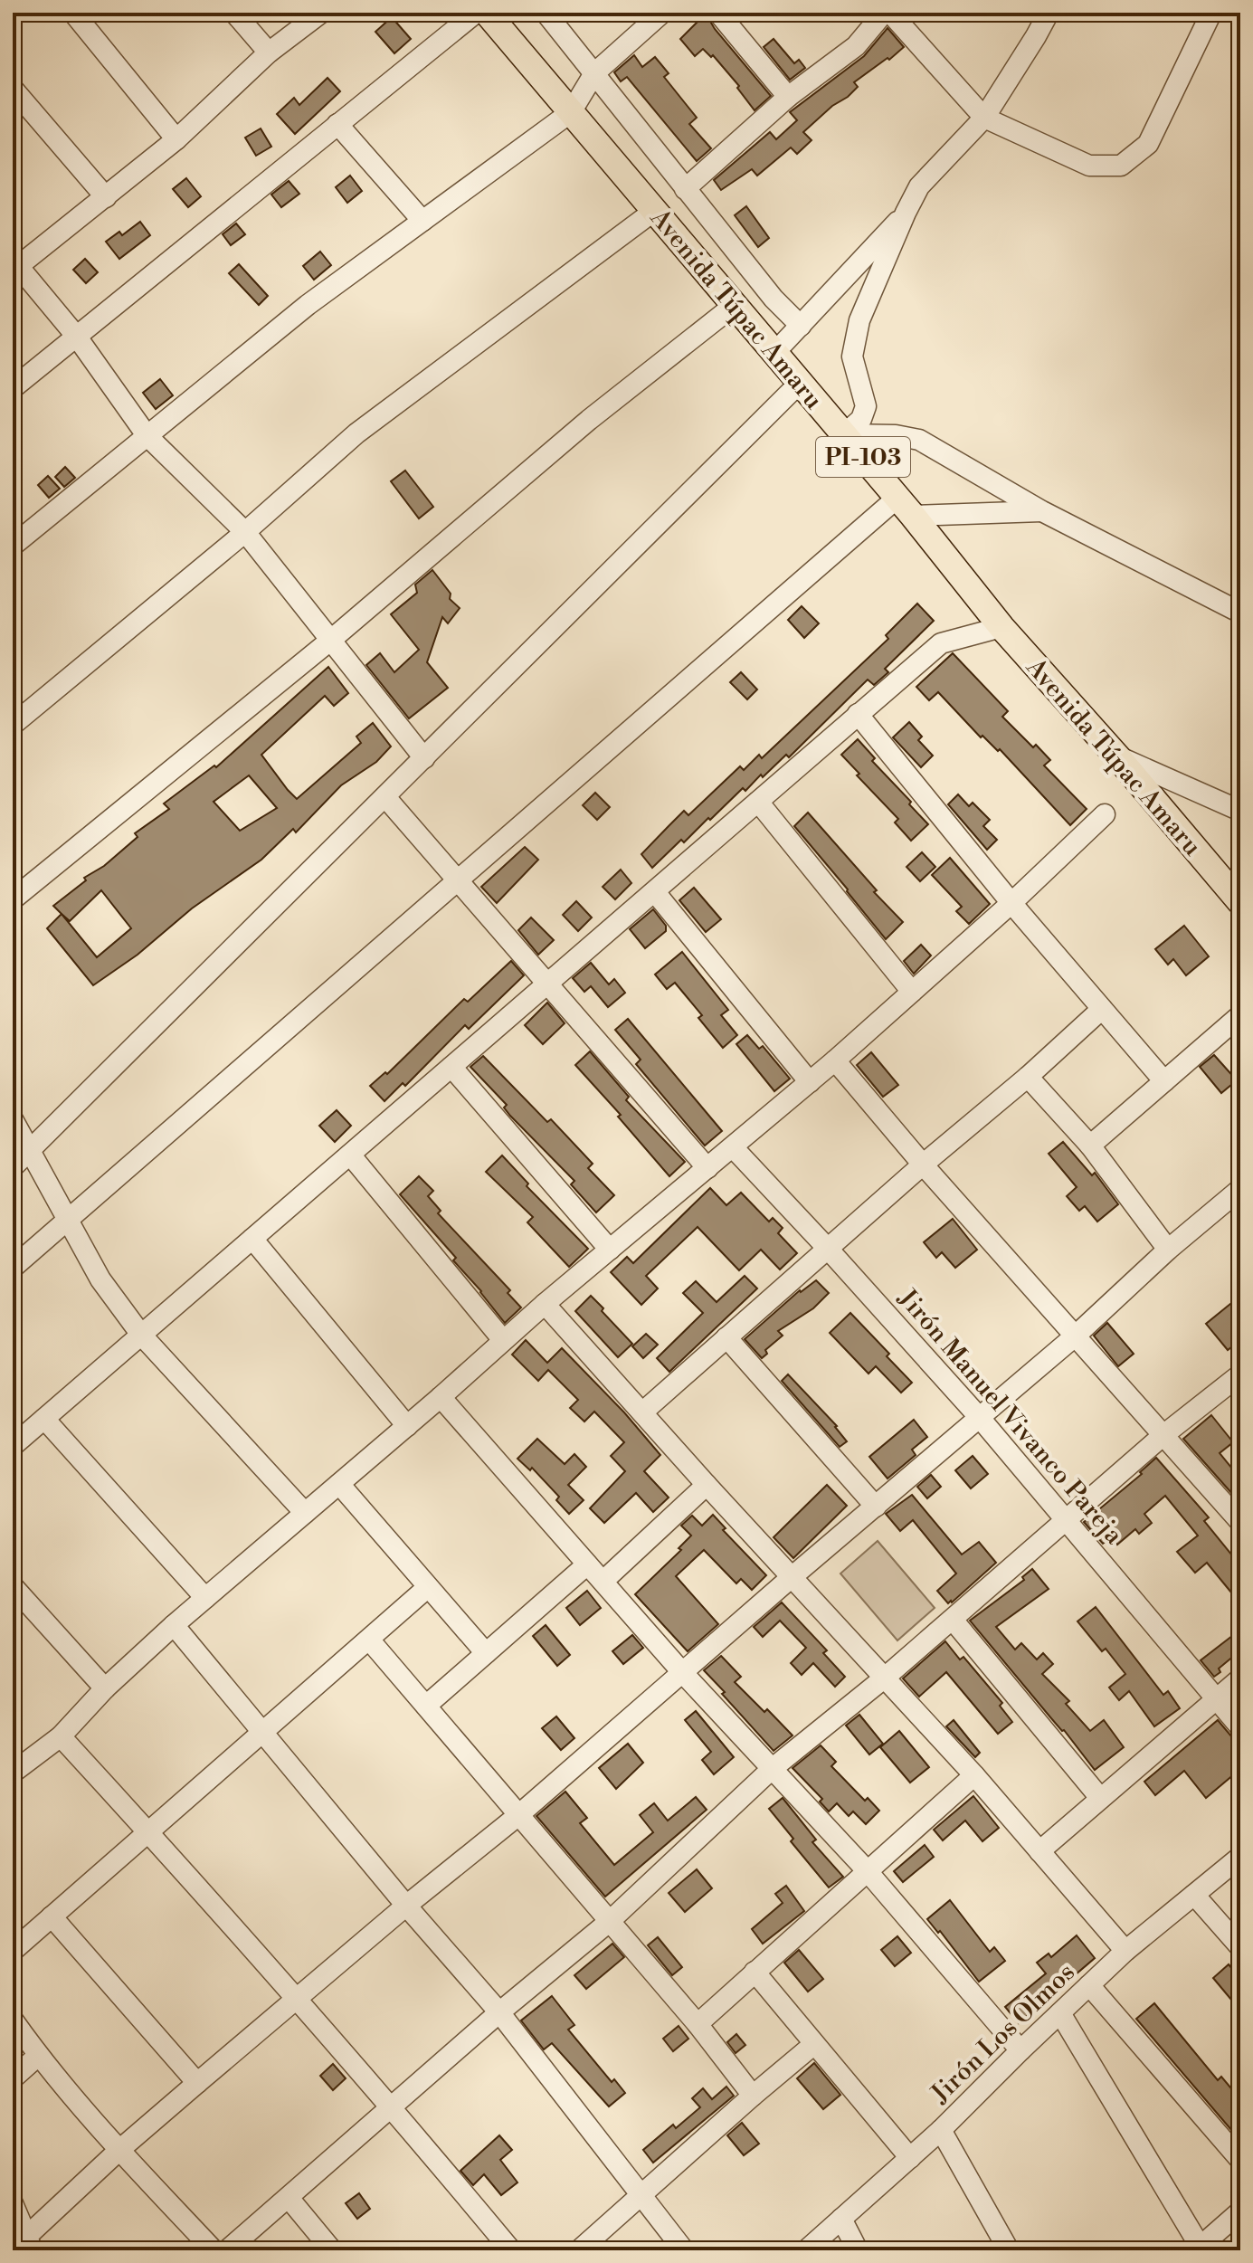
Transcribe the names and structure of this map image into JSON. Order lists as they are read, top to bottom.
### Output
{
  "streets": {
    "main road": ["Avenida Túpac Amaru", "PI-103"],
    "street": ["Jirón Manuel Vivanco Pareja", "Jirón Los Olmos"]
  }
}
